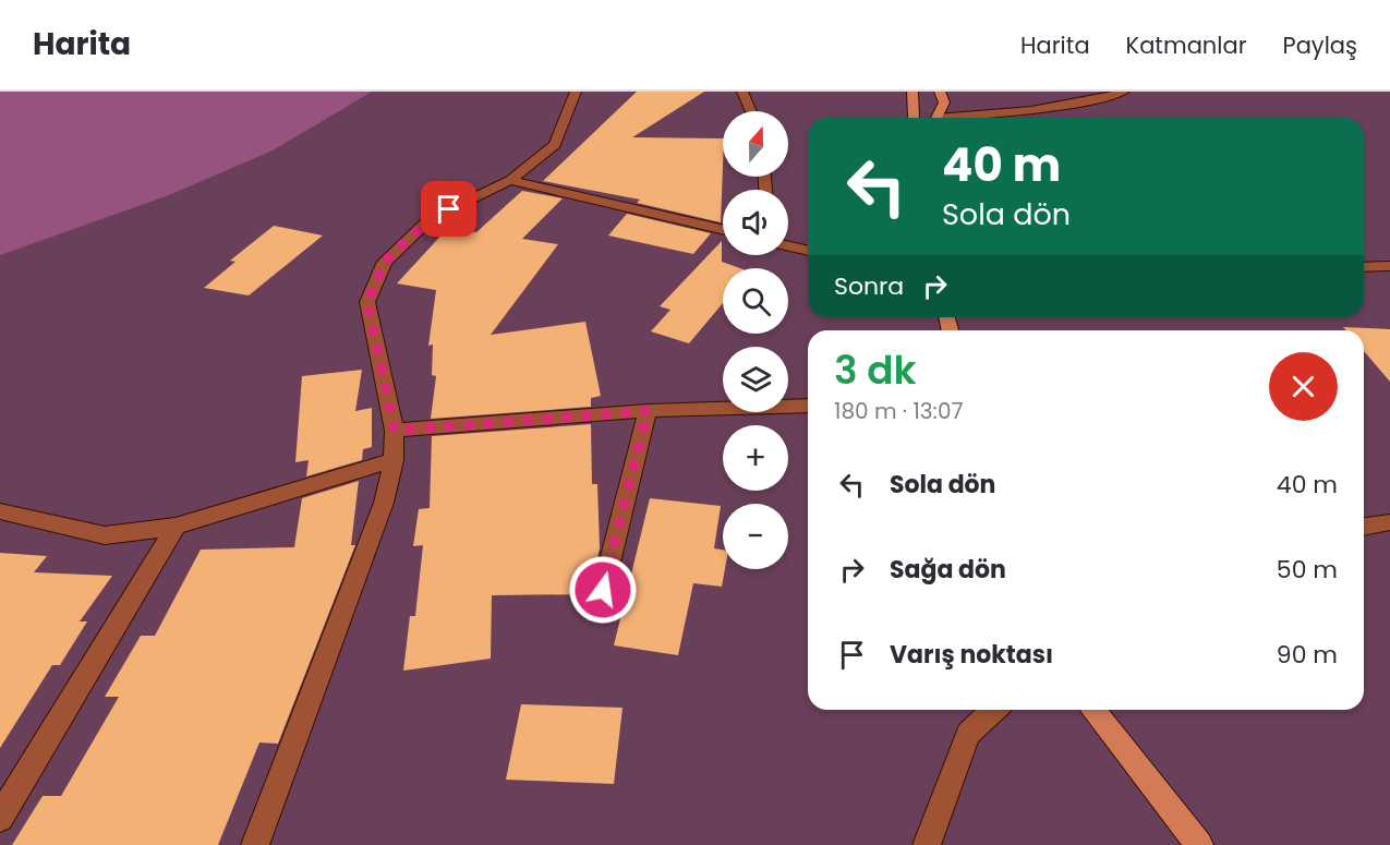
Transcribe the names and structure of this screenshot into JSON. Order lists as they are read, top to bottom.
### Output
{
  "north": "top",
  "page": {
    "header": "Harita",
    "nav": ["Harita", "Katmanlar", "Paylaş"],
    "map_buttons": ["+", "−"],
    "turn": ["40 m", "Sola dön"],
    "then": "Sonra",
    "heading": ["3 dk", "180 m · 13:07"],
    "list": [
      {
        "name": "Sola dön",
        "value": "40 m"
      },
      {
        "name": "Sağa dön",
        "value": "50 m"
      },
      {
        "name": "Varış noktası",
        "value": "90 m"
      }
    ]
  }
}
